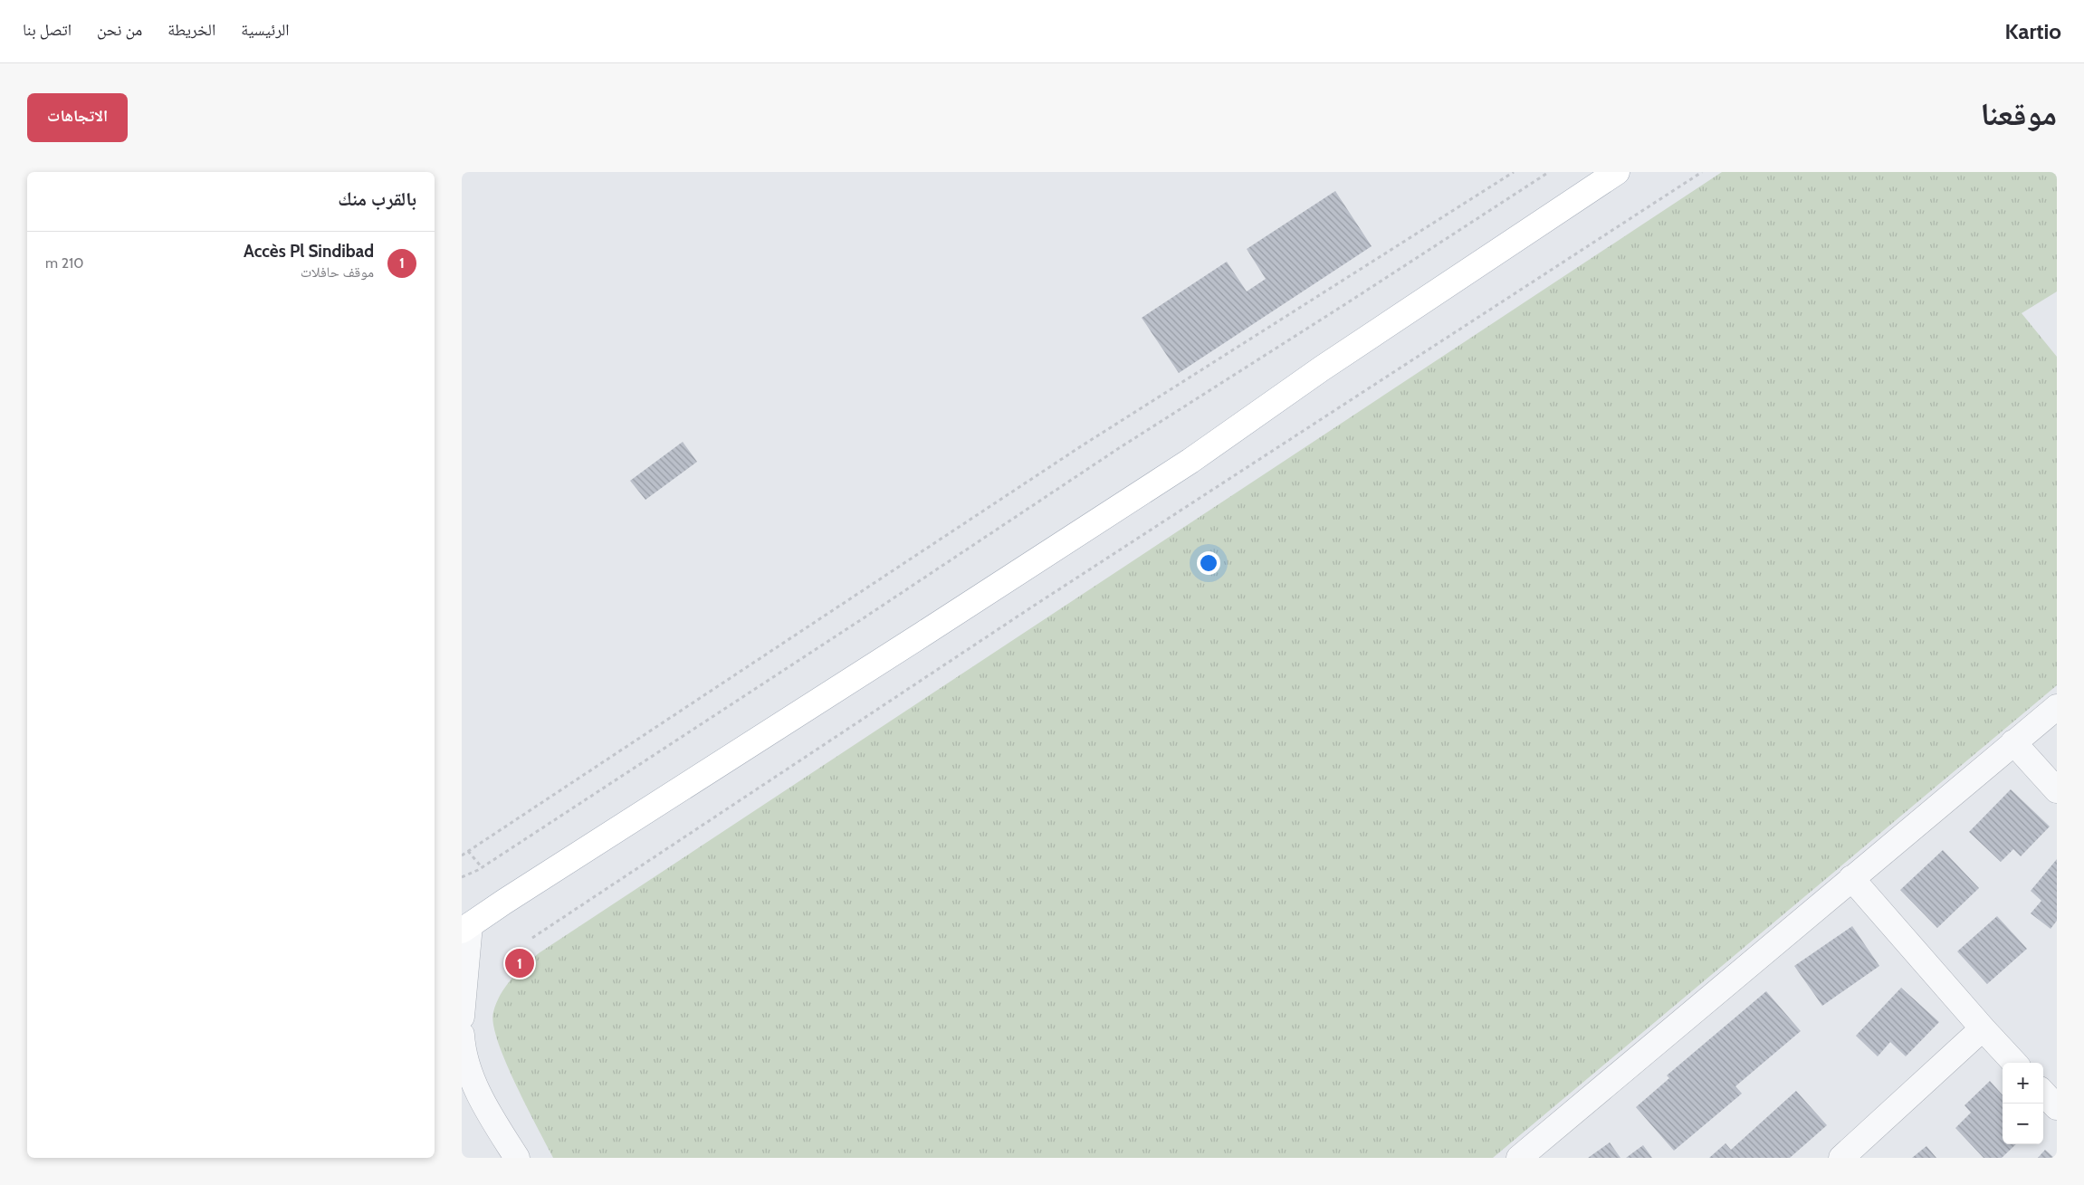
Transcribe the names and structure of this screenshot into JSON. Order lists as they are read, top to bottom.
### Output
{
  "page": {
    "header": "Kartio",
    "nav": [
      "الرئيسية",
      "الخريطة",
      "من نحن",
      "اتصل بنا"
    ],
    "title": "موقعنا",
    "buttons": "الاتجاهات",
    "heading": "بالقرب منك",
    "list": [
      {
        "mark": "1",
        "name": "Accès Pl Sindibad",
        "note": "موقف حافلات",
        "value": "210 m"
      }
    ],
    "pins": "1",
    "map_buttons": ["+", "−"]
  }
}
